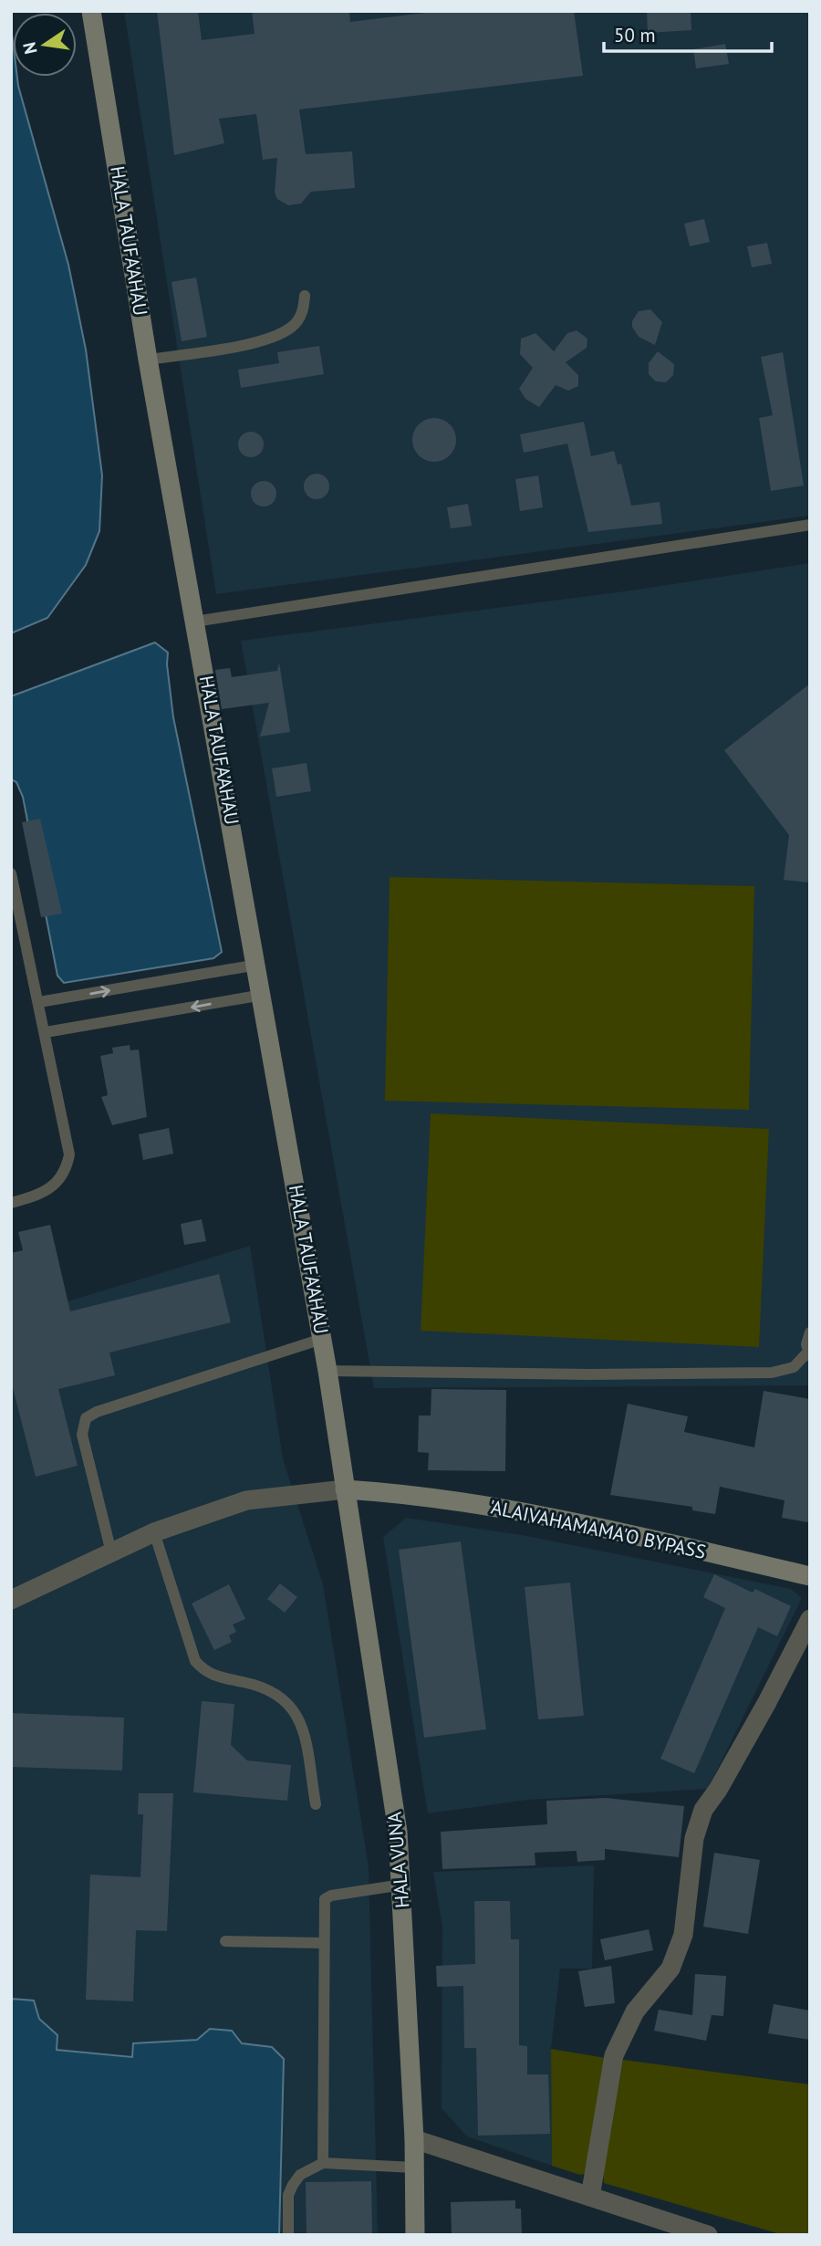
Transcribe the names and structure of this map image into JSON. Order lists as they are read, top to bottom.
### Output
{
  "streets": {
    "street": ["HALA TAUFA'AHAU", "'ALAIVAHAMAMA'O BYPASS", "HALA VUNA"]
  },
  "crossings": [
    ["HALA TAUFA'AHAU", "'ALAIVAHAMAMA'O BYPASS"],
    ["HALA TAUFA'AHAU", "HALA VUNA"],
    ["'ALAIVAHAMAMA'O BYPASS", "HALA VUNA"]
  ],
  "scale_bar": "50 m",
  "north": "left"
}
